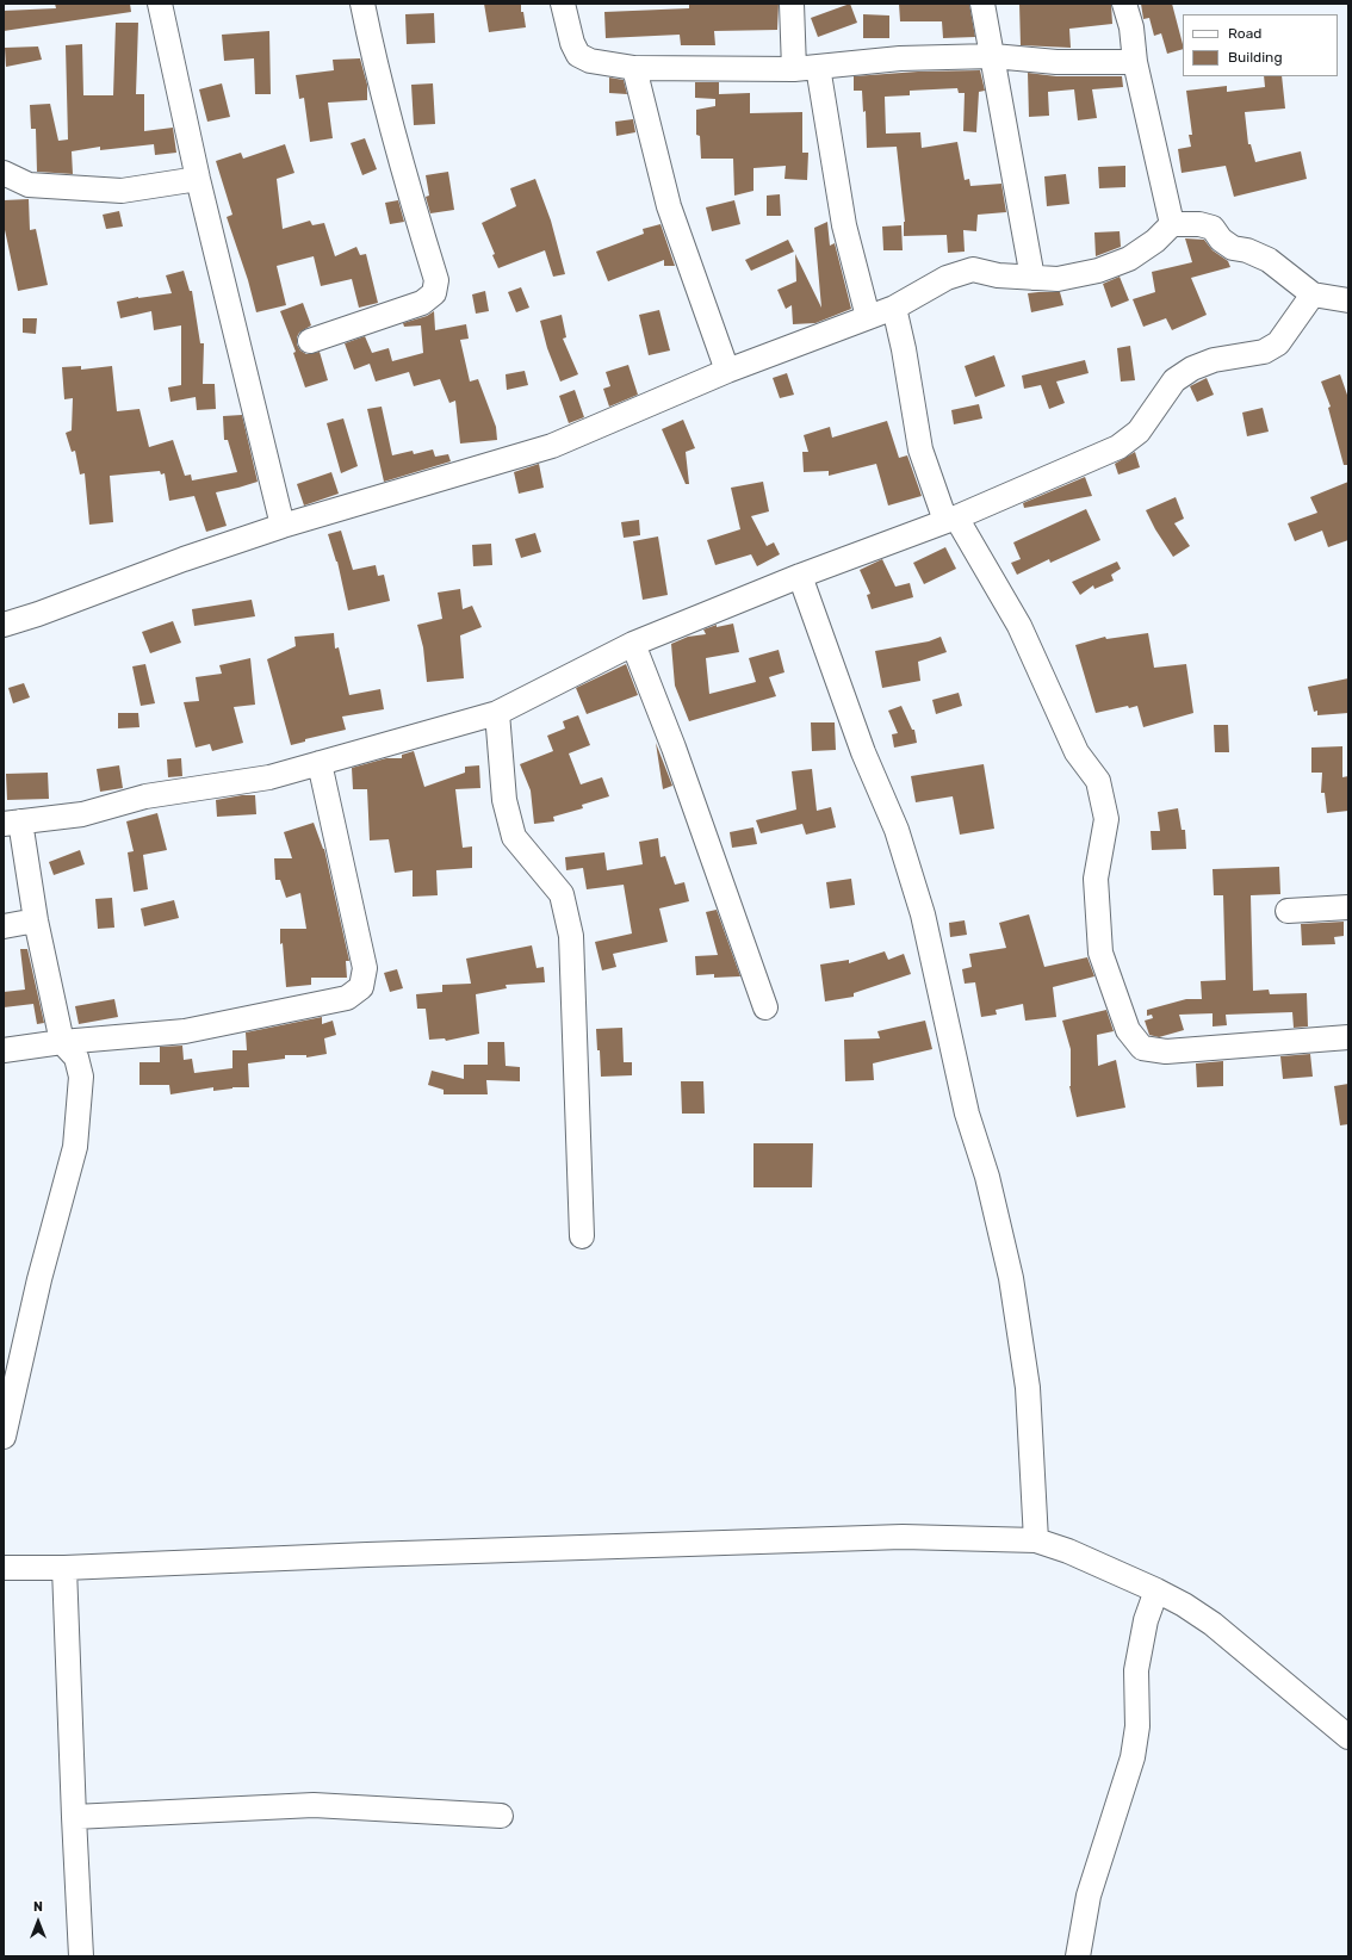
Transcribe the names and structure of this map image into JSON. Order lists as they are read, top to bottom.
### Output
{
  "legend": ["Road", "Building"],
  "north": "top"
}
